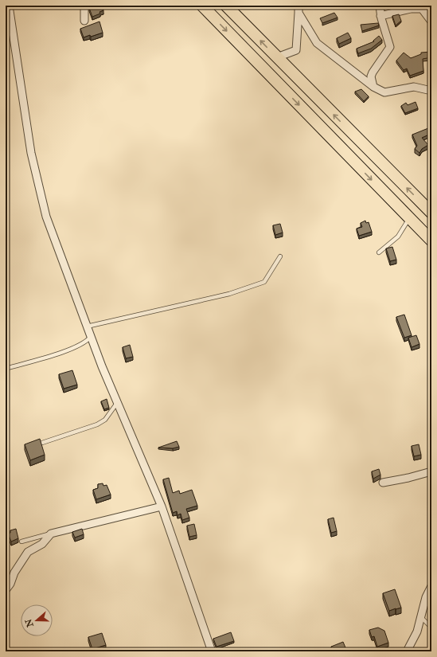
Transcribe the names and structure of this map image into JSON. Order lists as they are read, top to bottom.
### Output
{
  "north": "left"
}
